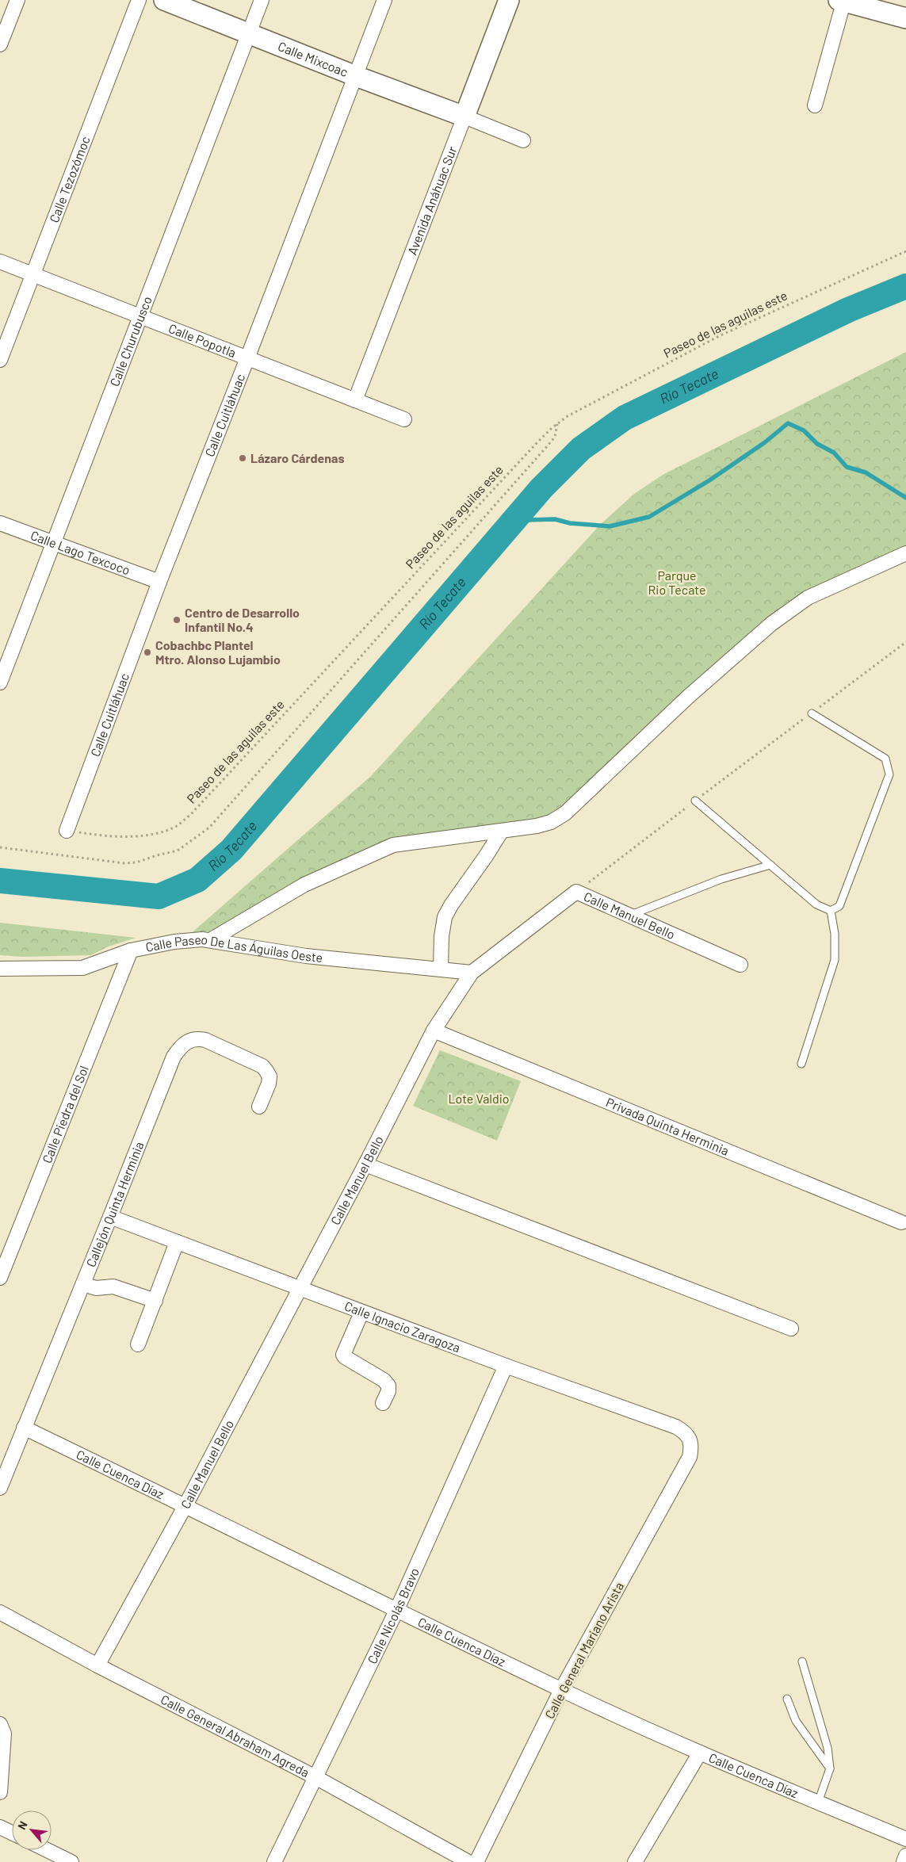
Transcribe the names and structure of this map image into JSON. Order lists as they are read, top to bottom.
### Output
{
  "streets": {
    "main road": ["Calle Mixcoac", "Avenida Anáhuac Sur"],
    "street": [
      "Calle Tezozómoc",
      "Calle Churubusco",
      "Calle Popotla",
      "Calle Cuitláhuac",
      "Calle Lago Texcoco",
      "Calle Manuel Bello",
      "Calle Paseo De Las Águilas Oeste",
      "Calle Piedra del Sol",
      "Privada Quinta Herminia",
      "Callejón Quinta Herminia",
      "Calle Ignacio Zaragoza",
      "Calle Cuenca Díaz",
      "Calle Nicolás Bravo",
      "Calle General Mariano Arista",
      "Calle General Abraham Agreda"
    ],
    "path": ["Paseo de las aguilas este"]
  },
  "crossings": [
    ["Calle Mixcoac", "Avenida Anáhuac Sur"],
    ["Calle Mixcoac", "Calle Churubusco"],
    ["Calle Mixcoac", "Calle Cuitláhuac"],
    ["Calle Tezozómoc", "Calle Popotla"],
    ["Avenida Anáhuac Sur", "Calle Popotla"],
    ["Paseo de las aguilas este", "Calle Cuitláhuac"],
    ["Calle Churubusco", "Calle Popotla"],
    ["Calle Churubusco", "Calle Lago Texcoco"],
    ["Calle Popotla", "Calle Cuitláhuac"],
    ["Calle Cuitláhuac", "Calle Lago Texcoco"],
    ["Calle Manuel Bello", "Calle Paseo De Las Águilas Oeste"],
    ["Calle Manuel Bello", "Privada Quinta Herminia"],
    ["Calle Manuel Bello", "Calle Ignacio Zaragoza"],
    ["Calle Manuel Bello", "Calle Cuenca Díaz"],
    ["Calle Manuel Bello", "Calle General Abraham Agreda"],
    ["Calle Paseo De Las Águilas Oeste", "Calle Piedra del Sol"],
    ["Callejón Quinta Herminia", "Calle Ignacio Zaragoza"],
    ["Callejón Quinta Herminia", "Calle Cuenca Díaz"],
    ["Calle Ignacio Zaragoza", "Calle Nicolás Bravo"],
    ["Calle Ignacio Zaragoza", "Calle General Mariano Arista"],
    ["Calle Cuenca Díaz", "Calle Nicolás Bravo"],
    ["Calle Cuenca Díaz", "Calle General Mariano Arista"],
    ["Calle Nicolás Bravo", "Calle General Abraham Agreda"]
  ],
  "water": ["Río Tecate"],
  "parks": ["Parque Rio Tecate", "Lote Valdio"],
  "places": ["Lázaro Cárdenas", "Centro de Desarrollo Infantil No.4", "Cobachbc Plantel Mtro. Alonso Lujambio"],
  "north": "top left"
}
